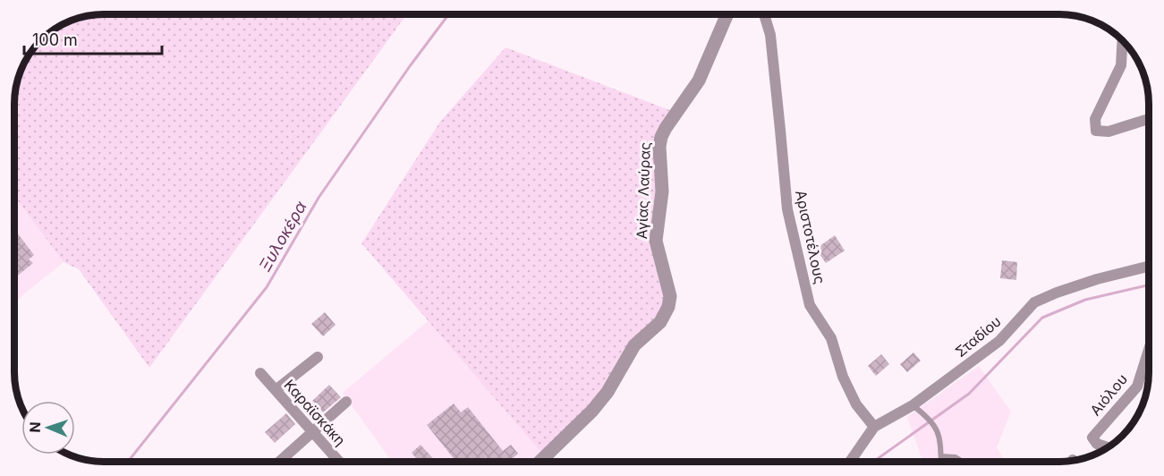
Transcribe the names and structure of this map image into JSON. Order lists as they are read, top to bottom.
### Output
{
  "streets": {
    "street": [
      "Αγίας Λαύρας",
      "Αριστοτέλους",
      "Σταδίου",
      "Αιόλου",
      "Καραϊσκάκη"
    ]
  },
  "crossings": [
    ["Αριστοτέλους", "Σταδίου"]
  ],
  "water": ["Ξυλοκέρα"],
  "scale_bar": "100 m",
  "north": "left"
}
